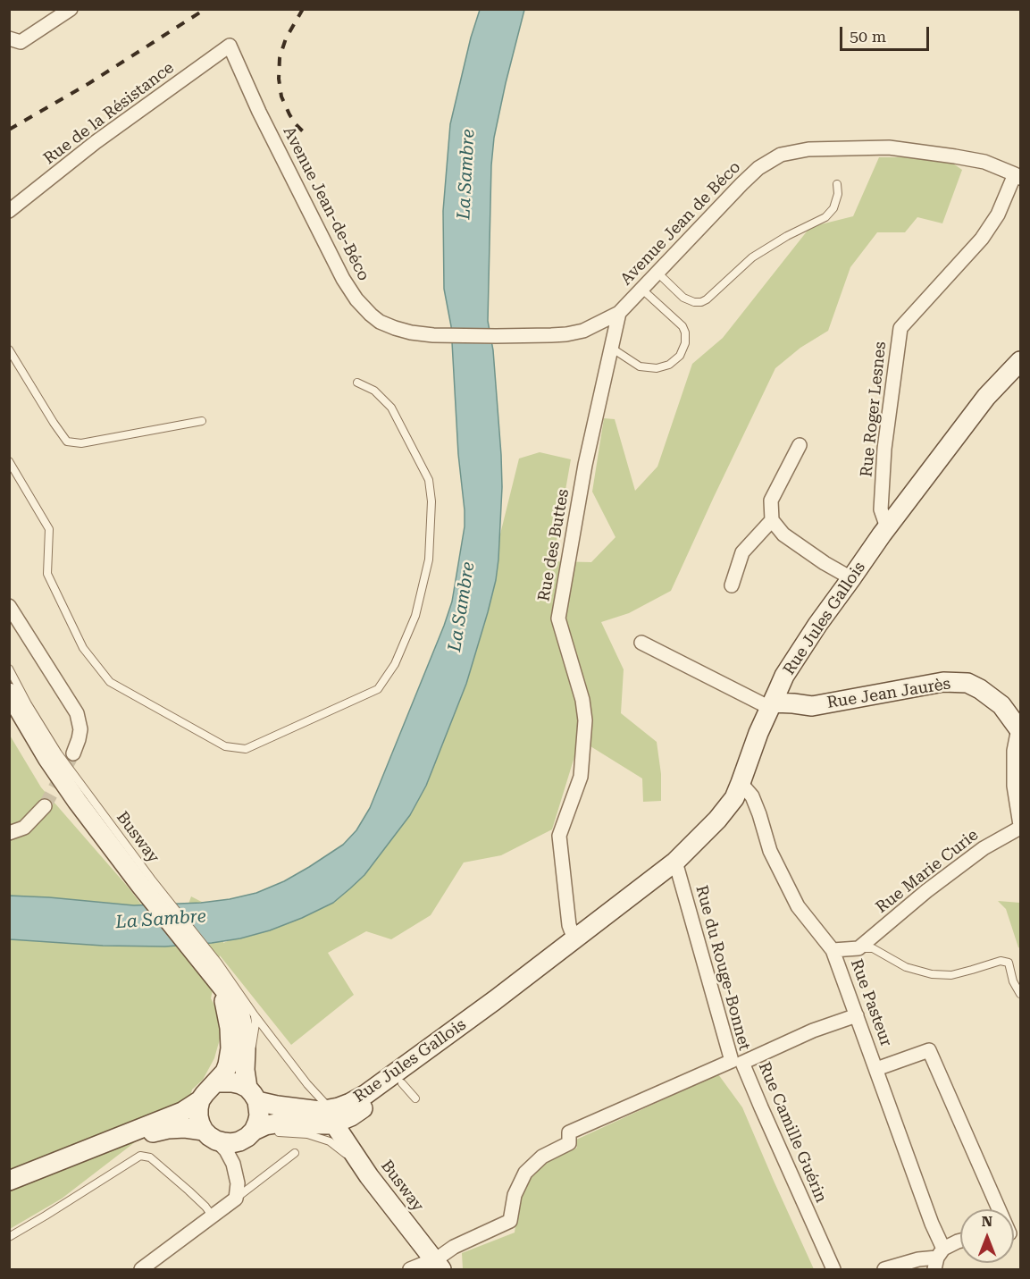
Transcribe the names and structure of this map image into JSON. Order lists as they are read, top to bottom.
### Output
{
  "streets": {
    "street": [
      "Rue de la Résistance",
      "Avenue Jean-de-Béco",
      "Avenue Jean de Béco",
      "Rue Roger Lesnes",
      "Rue des Buttes",
      "Rue Jules Gallois",
      "Rue Jean Jaurès",
      "Rue Marie Curie",
      "Rue du Rouge-Bonnet",
      "Rue Pasteur",
      "Rue Camille Guérin"
    ],
    "lane": ["Busway"]
  },
  "crossings": [
    ["Rue de la Résistance", "Avenue Jean-de-Béco"],
    ["Avenue Jean-de-Béco", "Avenue Jean de Béco"],
    ["Avenue Jean de Béco", "Rue Roger Lesnes"],
    ["Avenue Jean de Béco", "Rue des Buttes"],
    ["Rue Roger Lesnes", "Rue Jules Gallois"],
    ["Rue des Buttes", "Rue Jules Gallois"],
    ["Rue Jules Gallois", "Rue Jean Jaurès"],
    ["Rue Jules Gallois", "Busway"],
    ["Rue Jules Gallois", "Rue du Rouge-Bonnet"],
    ["Rue Jules Gallois", "Rue Pasteur"],
    ["Busway", "Rue du Rouge-Bonnet"],
    ["Rue du Rouge-Bonnet", "Rue Camille Guérin"],
    ["Rue Pasteur", "Rue Camille Guérin"]
  ],
  "water": ["La Sambre"],
  "scale_bar": "50 m",
  "north": "top"
}
